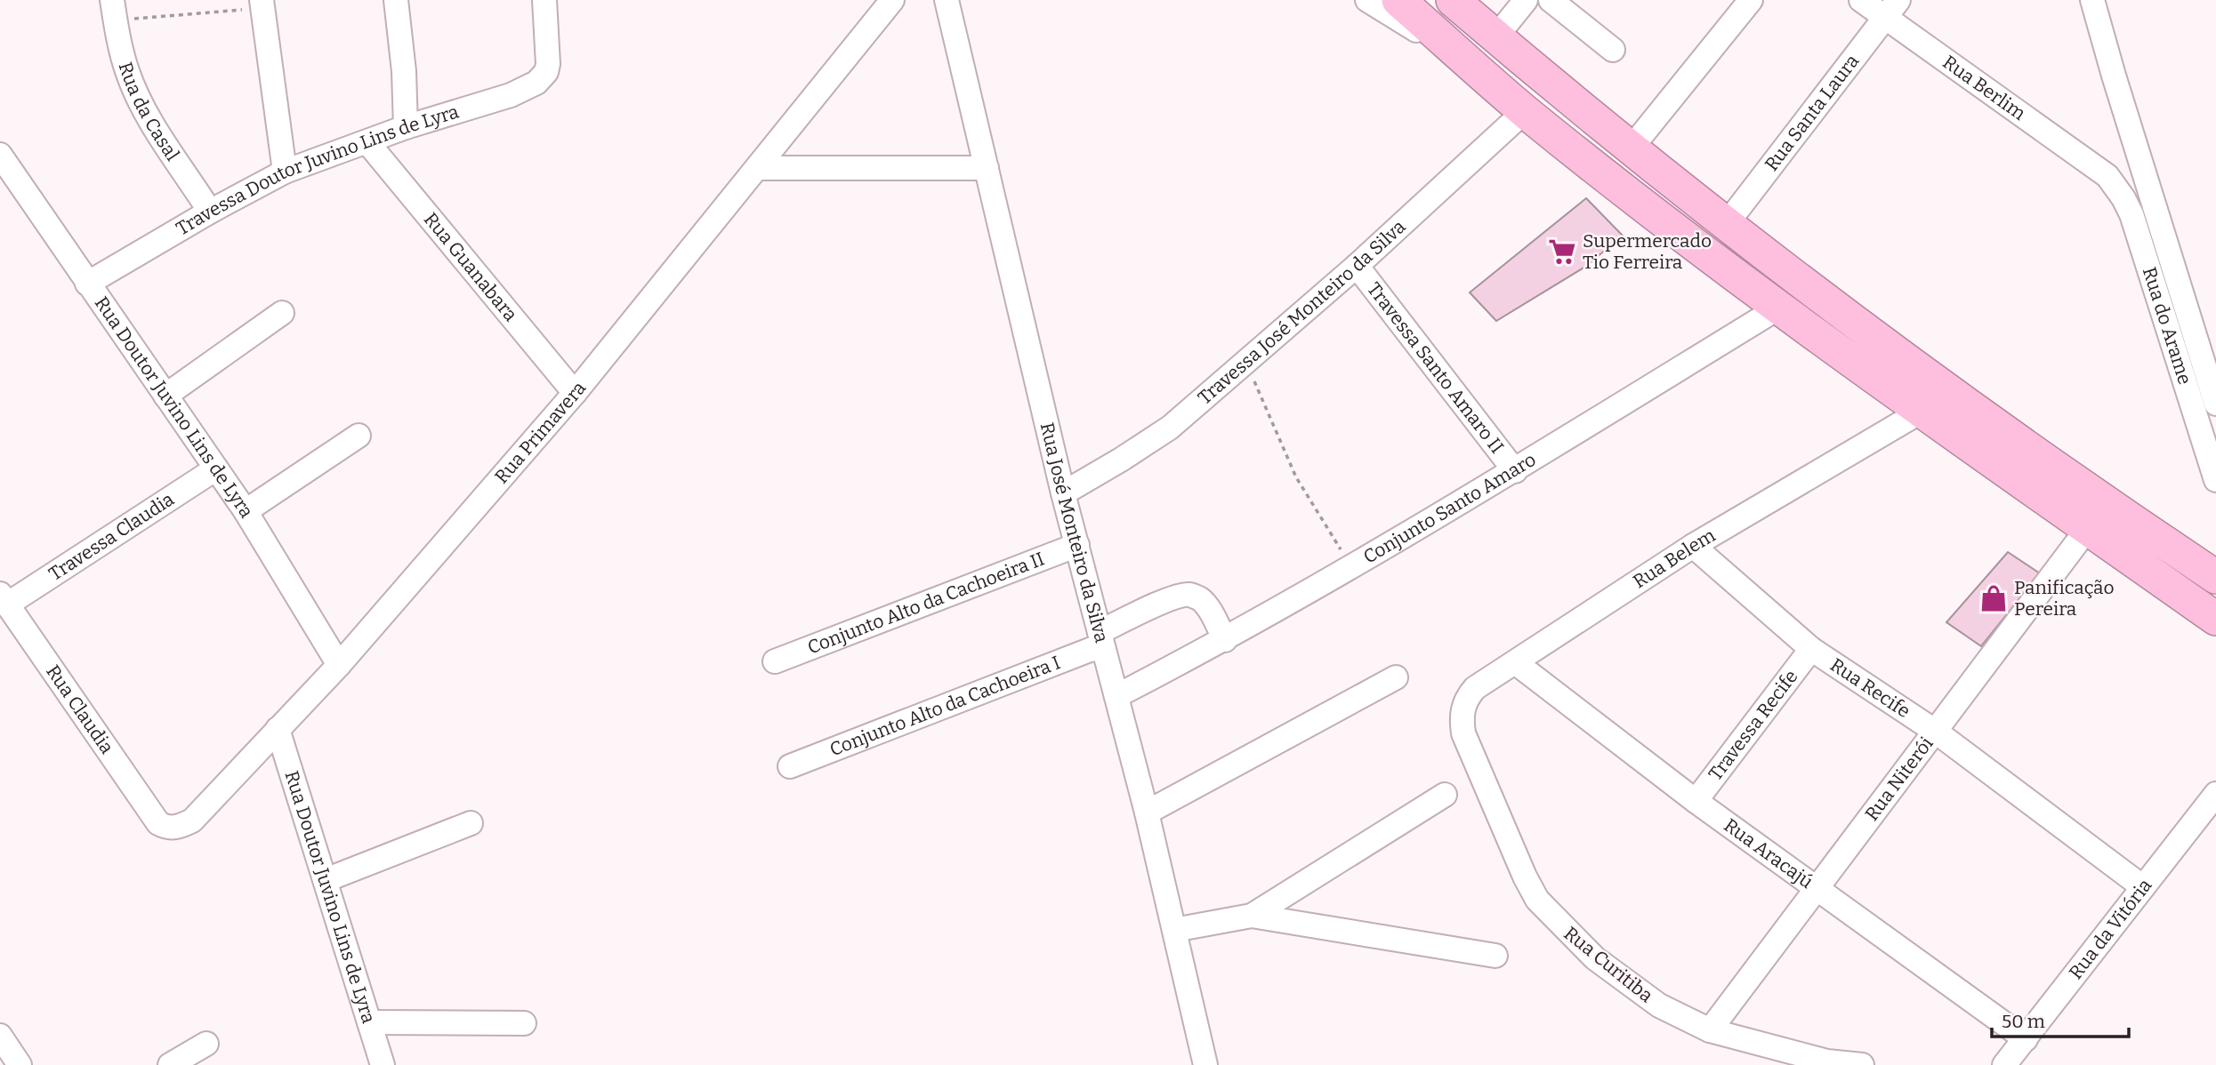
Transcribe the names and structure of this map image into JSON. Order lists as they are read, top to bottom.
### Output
{
  "streets": {
    "street": [
      "Rua Berlim",
      "Rua da Casal",
      "Rua Santa Laura",
      "Travessa Doutor Juvino Lins de Lyra",
      "Rua Guanabara",
      "Travessa José Monteiro da Silva",
      "Rua do Arame",
      "Travessa Santo Amaro II",
      "Rua Doutor Juvino Lins de Lyra",
      "Rua Primavera",
      "Conjunto Santo Amaro",
      "Rua José Monteiro da Silva",
      "Travessa Claudia",
      "Rua Belem",
      "Conjunto Alto da Cachoeira II",
      "Rua Recife",
      "Conjunto Alto da Cachoeira I",
      "Rua Claudia",
      "Travessa Recife",
      "Rua Niterói",
      "Rua Aracajú",
      "Rua da Vitória",
      "Rua Curitiba"
    ]
  },
  "crossings": [
    ["Rua Berlim", "Rua Santa Laura"],
    ["Rua Berlim", "Rua do Arame"],
    ["Rua da Casal", "Travessa Doutor Juvino Lins de Lyra"],
    ["Travessa Doutor Juvino Lins de Lyra", "Rua Guanabara"],
    ["Travessa Doutor Juvino Lins de Lyra", "Rua Doutor Juvino Lins de Lyra"],
    ["Rua Guanabara", "Rua Primavera"],
    ["Travessa José Monteiro da Silva", "Travessa Santo Amaro II"],
    ["Travessa José Monteiro da Silva", "Rua José Monteiro da Silva"],
    ["Travessa Santo Amaro II", "Conjunto Santo Amaro"],
    ["Rua Doutor Juvino Lins de Lyra", "Rua Primavera"],
    ["Rua Doutor Juvino Lins de Lyra", "Travessa Claudia"],
    ["Rua Primavera", "Rua Claudia"],
    ["Conjunto Santo Amaro", "Rua José Monteiro da Silva"],
    ["Conjunto Santo Amaro", "Conjunto Alto da Cachoeira I"],
    ["Rua José Monteiro da Silva", "Conjunto Alto da Cachoeira II"],
    ["Rua José Monteiro da Silva", "Conjunto Alto da Cachoeira I"],
    ["Travessa Claudia", "Rua Claudia"],
    ["Rua Belem", "Rua Recife"],
    ["Rua Belem", "Rua Aracajú"],
    ["Rua Belem", "Rua Curitiba"],
    ["Rua Recife", "Travessa Recife"],
    ["Rua Recife", "Rua Niterói"],
    ["Rua Recife", "Rua da Vitória"],
    ["Travessa Recife", "Rua Aracajú"],
    ["Rua Niterói", "Rua Aracajú"],
    ["Rua Niterói", "Rua Curitiba"],
    ["Rua Aracajú", "Rua da Vitória"]
  ],
  "places": {
    "supermarket": ["Supermercado Tio Ferreira"],
    "shop": ["Panificação Pereira"]
  },
  "scale_bar": "50 m"
}
